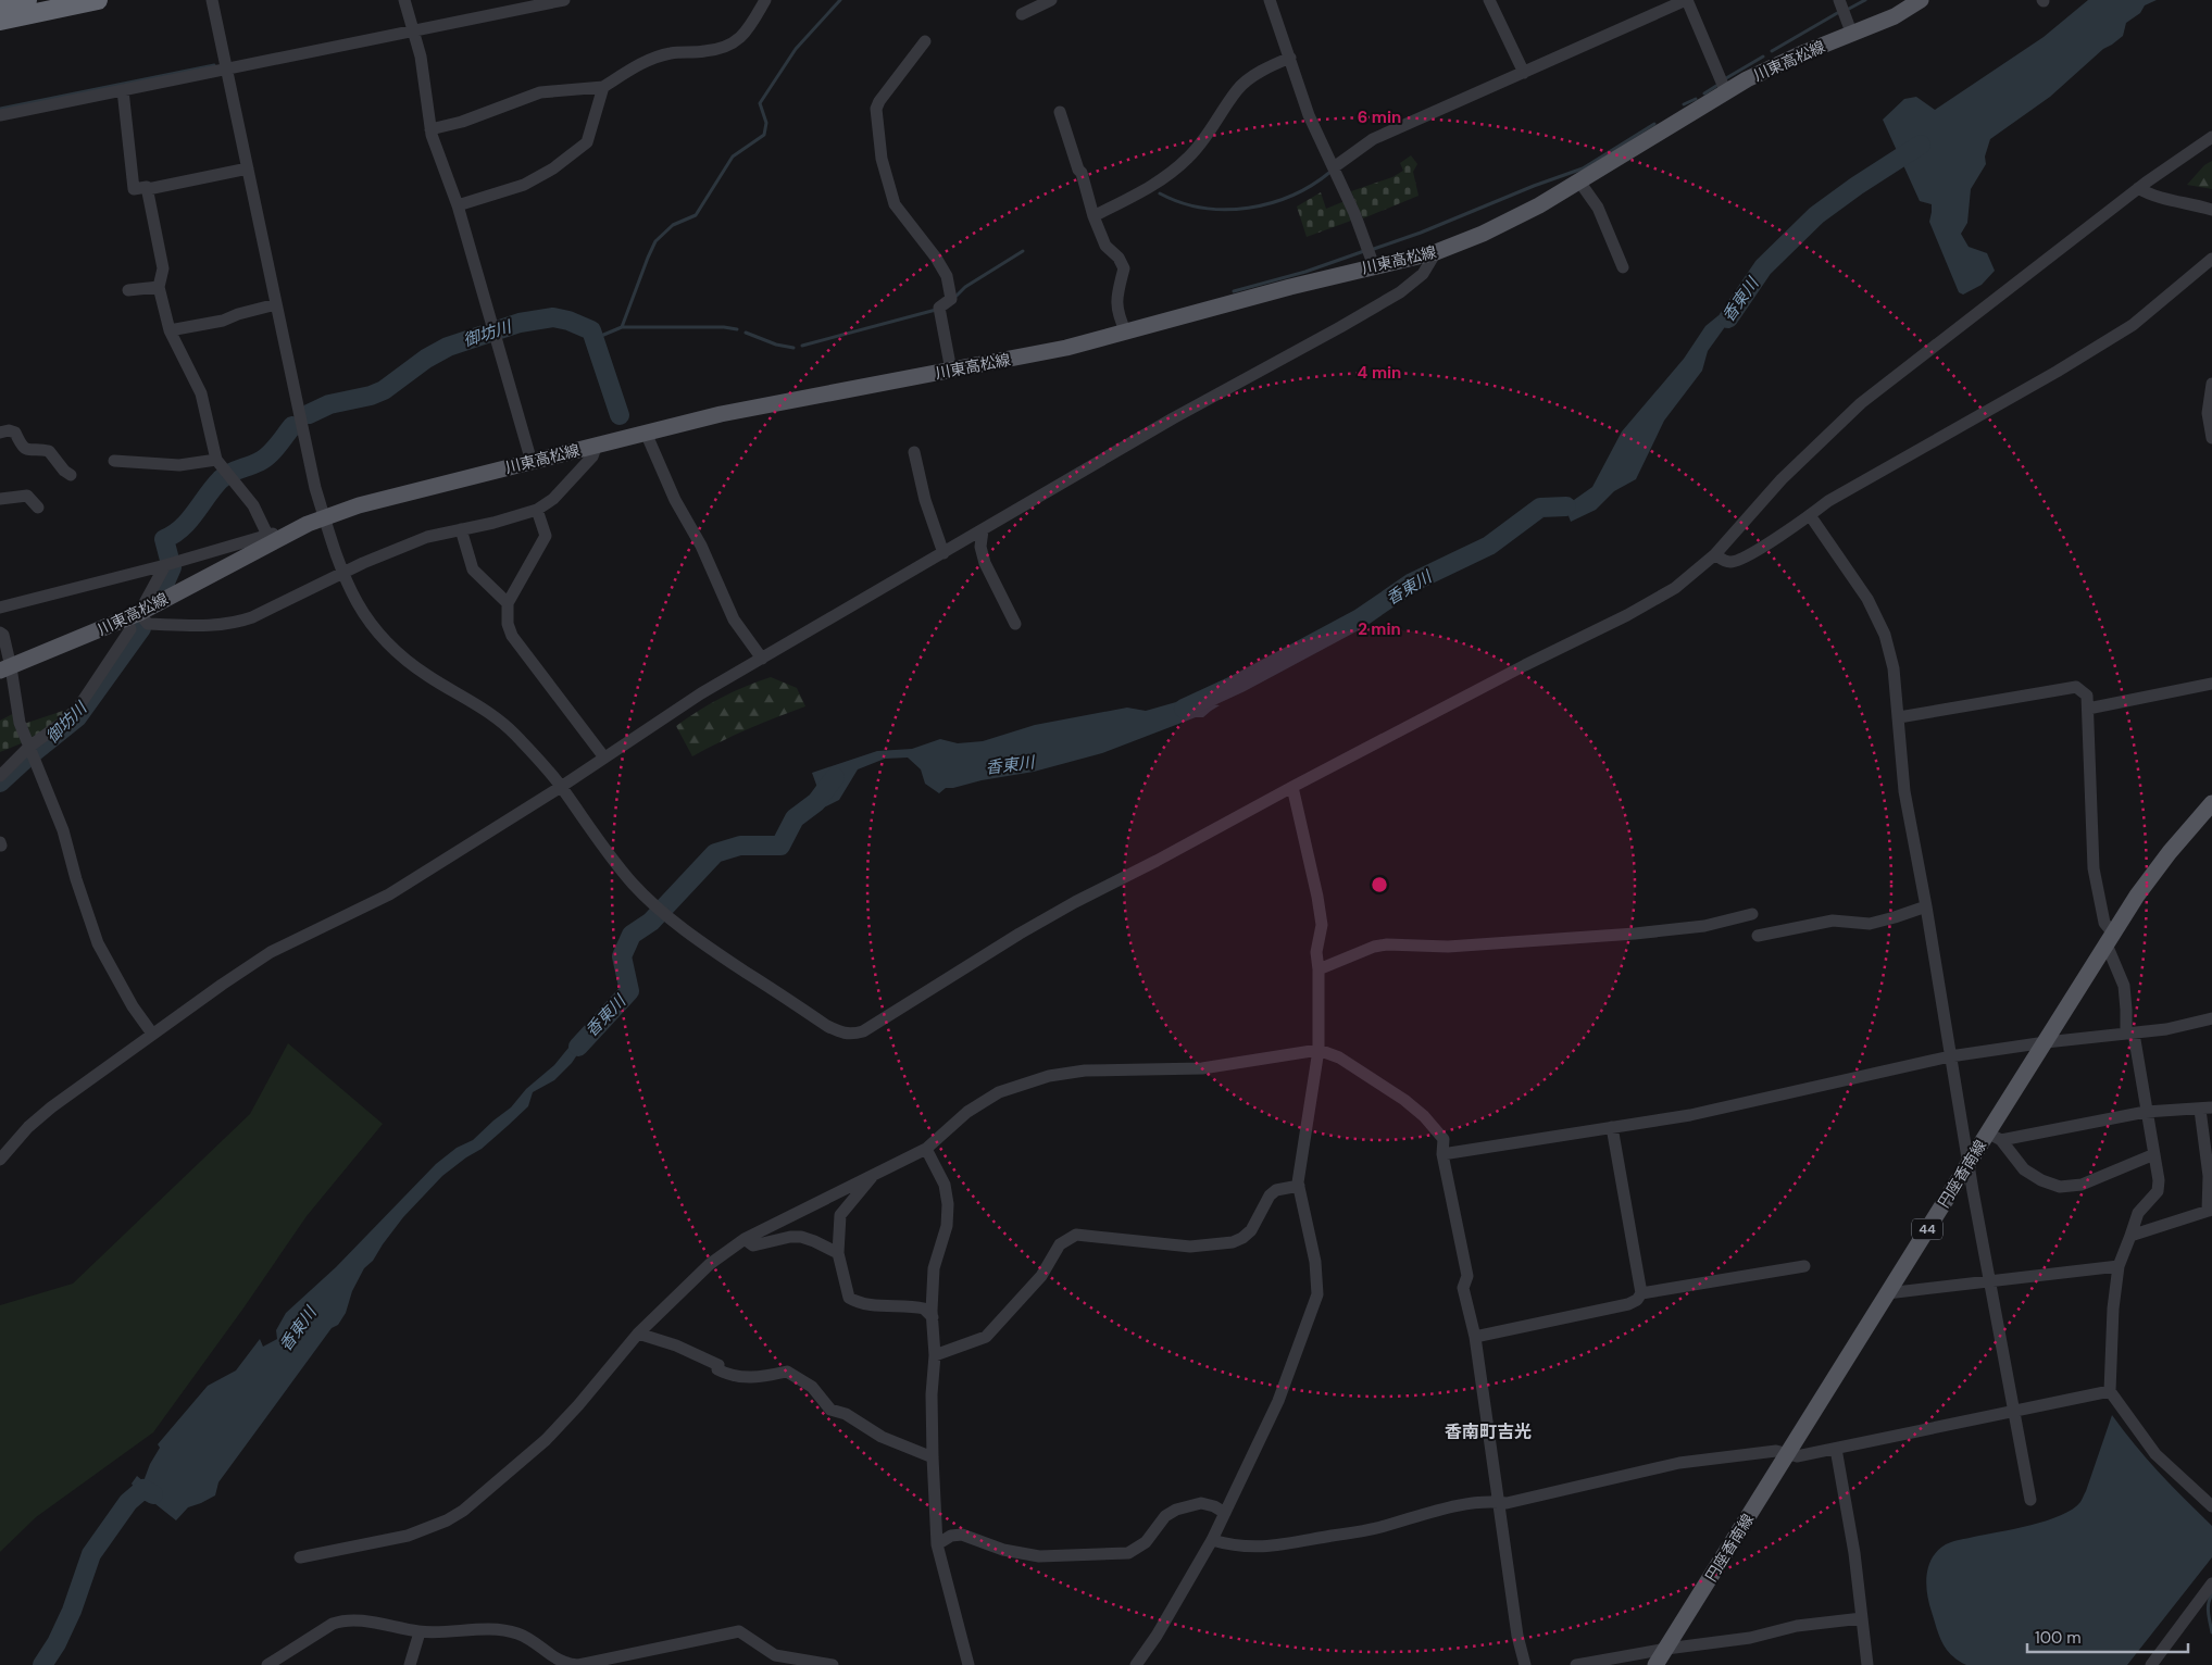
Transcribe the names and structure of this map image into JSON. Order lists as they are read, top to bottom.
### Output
{
  "streets": {
    "main road": ["川東高松線", "円座香南線", "44"]
  },
  "districts": ["香南町吉光"],
  "water": ["香東川", "御坊川"],
  "scale_bar": "100 m",
  "rings": ["6 min", "4 min", "2 min"]
}
